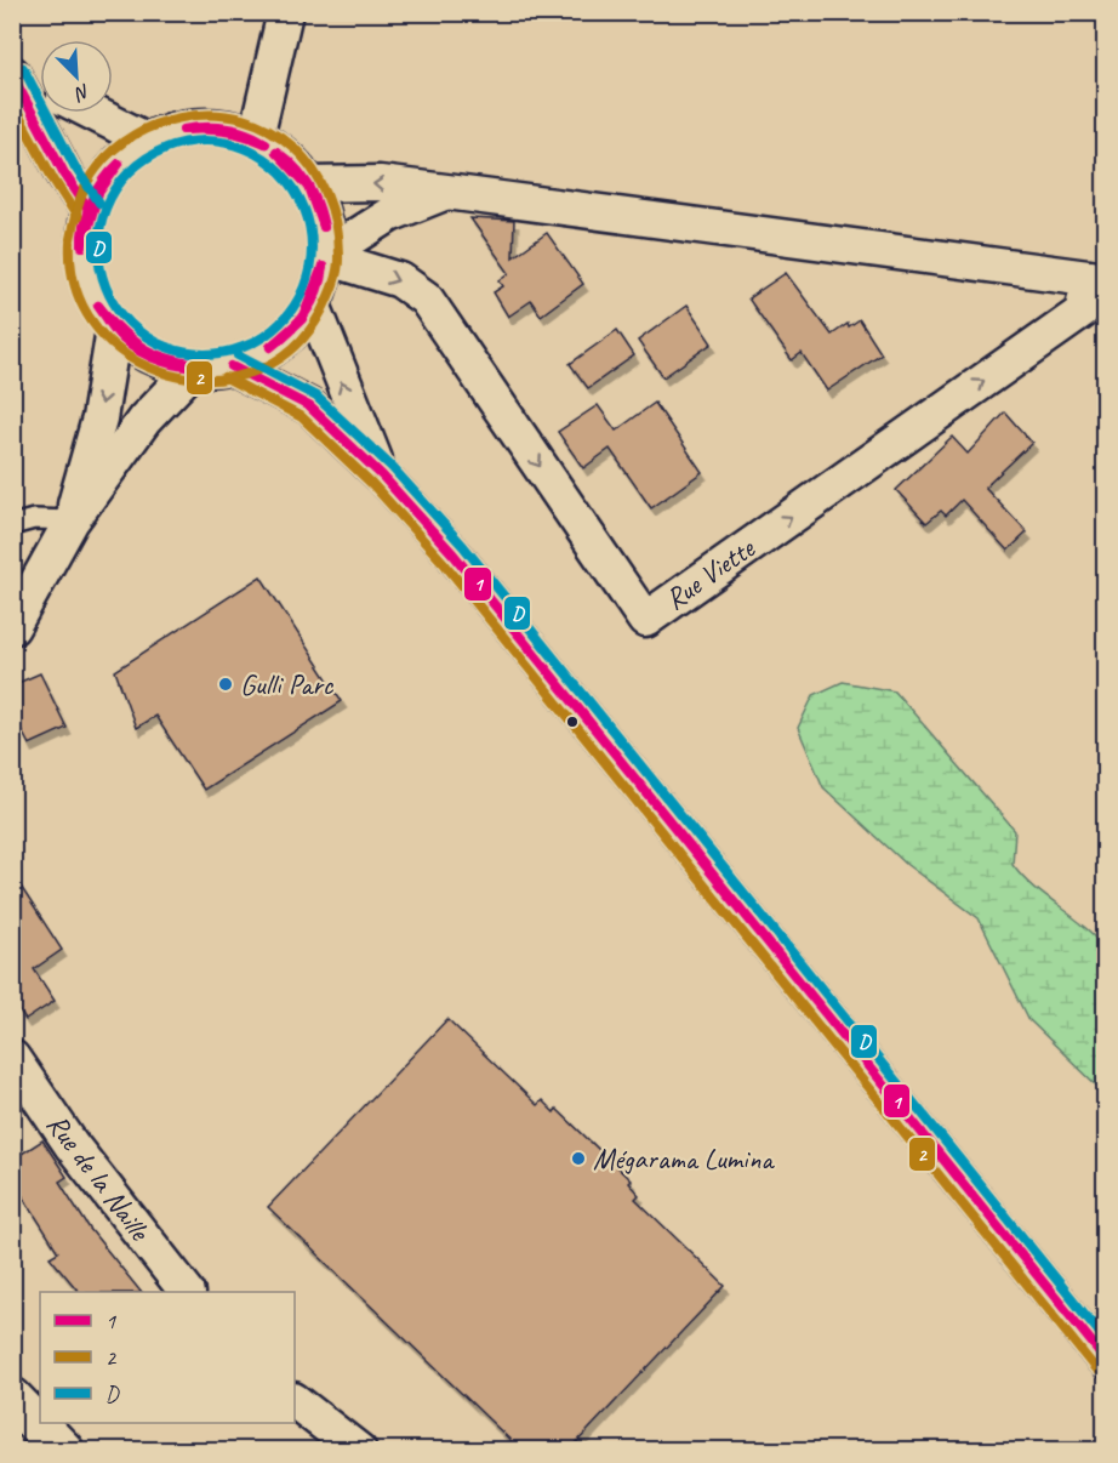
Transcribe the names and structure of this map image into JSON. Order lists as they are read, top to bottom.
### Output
{
  "streets": {
    "street": ["Rue Viette", "Rue de la Naille"]
  },
  "places": ["Gulli Parc", "Mégarama Lumina"],
  "lines": ["transit line D", "transit line 1", "transit line 2"],
  "legend": ["1", "2", "D"],
  "north": "bottom right"
}
